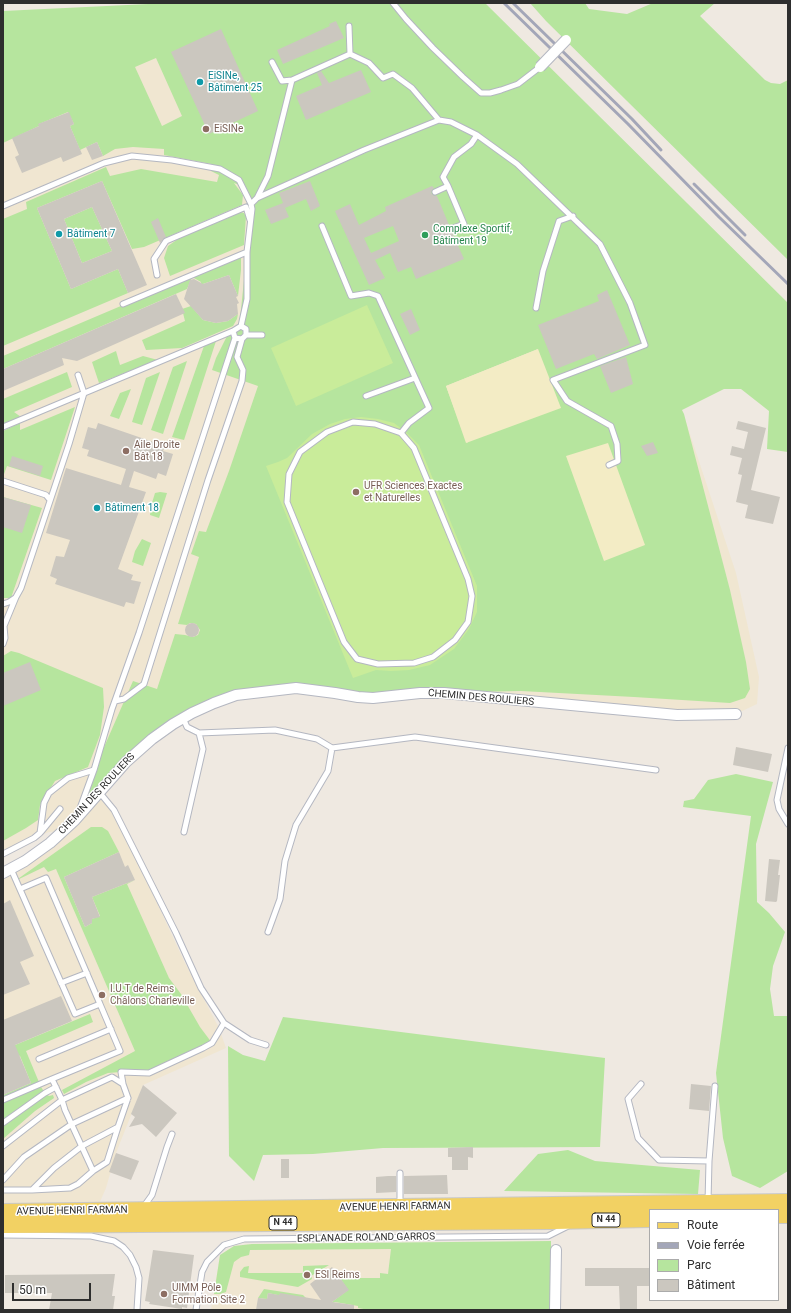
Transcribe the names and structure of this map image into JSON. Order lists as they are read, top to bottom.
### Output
{
  "streets": {
    "main road": ["AVENUE HENRI FARMAN", "N 44"],
    "street": ["CHEMIN DES ROULIERS"],
    "lane": ["ESPLANADE ROLAND GARROS"]
  },
  "crossings": [
    ["AVENUE HENRI FARMAN", "ESPLANADE ROLAND GARROS"]
  ],
  "places": [
    "EiSINe, Bâtiment 25",
    "EiSINe",
    "Bâtiment 7",
    "Complexe Sportif, Bâtiment 19",
    "Aile Droite Bât 18",
    "UFR Sciences Exactes et Naturelles",
    "Bâtiment 18",
    "I.U.T de Reims Châlons Charleville",
    "ESI Reims",
    "UIMM Pôle Formation Site 2"
  ],
  "legend": [
    "Route",
    "Voie ferrée",
    "Parc",
    "Bâtiment"
  ],
  "scale_bar": "50 m"
}
